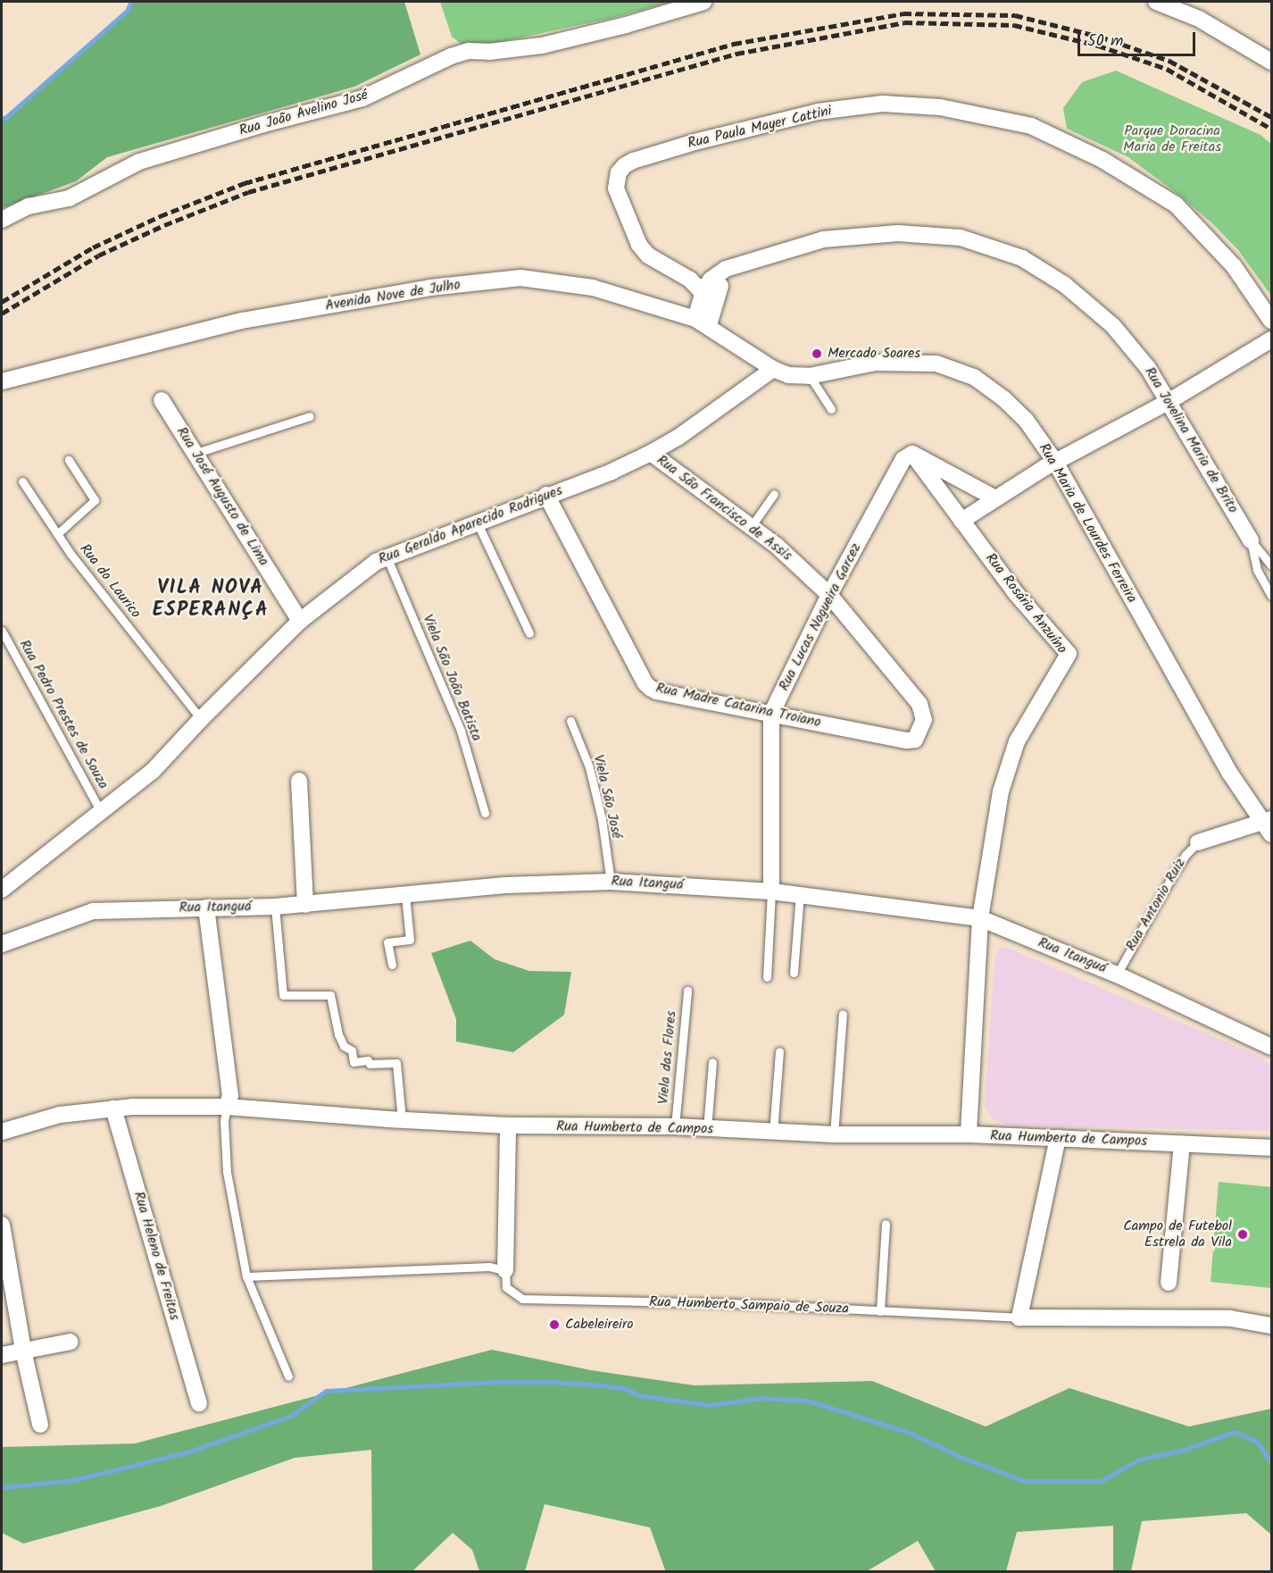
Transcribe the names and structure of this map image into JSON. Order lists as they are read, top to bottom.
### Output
{
  "streets": {
    "street": [
      "Rua João Avelino José",
      "Rua Paula Mayer Cattini",
      "Avenida Nove de Julho",
      "Rua Jovelina Maria de Brito",
      "Rua José Augusto de Lima",
      "Rua São Francisco de Assis",
      "Rua Maria de Lourdes Ferreira",
      "Rua Geraldo Aparecido Rodrigues",
      "Rua Rosária Anzuíno",
      "Rua Lucas Nogueira Garcez",
      "Rua Madre Catarina Troiano",
      "Rua Itanguá",
      "Rua Antonio Ruiz",
      "Rua Humberto de Campos",
      "Rua Heleno de Freitas",
      "Rua Humberto Sampaio de Souza"
    ],
    "lane": [
      "Rua do Laurico",
      "Viela São João Batista",
      "Rua Pedro Prestes de Souza",
      "Viela São José",
      "Viela das Flores"
    ]
  },
  "crossings": [
    ["Rua Paula Mayer Cattini", "Rua Jovelina Maria de Brito"],
    ["Avenida Nove de Julho", "Rua Jovelina Maria de Brito"],
    ["Avenida Nove de Julho", "Rua Maria de Lourdes Ferreira"],
    ["Avenida Nove de Julho", "Rua Geraldo Aparecido Rodrigues"],
    ["Rua José Augusto de Lima", "Rua Geraldo Aparecido Rodrigues"],
    ["Rua São Francisco de Assis", "Rua Geraldo Aparecido Rodrigues"],
    ["Rua São Francisco de Assis", "Rua Lucas Nogueira Garcez"],
    ["Rua São Francisco de Assis", "Rua Madre Catarina Troiano"],
    ["Rua Maria de Lourdes Ferreira", "Rua Geraldo Aparecido Rodrigues"],
    ["Rua Maria de Lourdes Ferreira", "Rua Antonio Ruiz"],
    ["Rua Geraldo Aparecido Rodrigues", "Rua do Laurico"],
    ["Rua Geraldo Aparecido Rodrigues", "Viela São João Batista"],
    ["Rua Geraldo Aparecido Rodrigues", "Rua Madre Catarina Troiano"],
    ["Rua Geraldo Aparecido Rodrigues", "Rua Pedro Prestes de Souza"],
    ["Rua Rosária Anzuíno", "Rua Lucas Nogueira Garcez"],
    ["Rua Rosária Anzuíno", "Rua Itanguá"],
    ["Rua Lucas Nogueira Garcez", "Rua Madre Catarina Troiano"],
    ["Rua Lucas Nogueira Garcez", "Rua Itanguá"],
    ["Viela São José", "Rua Itanguá"],
    ["Rua Itanguá", "Rua Antonio Ruiz"],
    ["Viela das Flores", "Rua Humberto de Campos"],
    ["Rua Humberto de Campos", "Rua Heleno de Freitas"]
  ],
  "districts": ["VILA NOVA ESPERANÇA"],
  "parks": ["Parque Doracina Maria de Freitas"],
  "places": ["Mercado Soares", "Campo de Futebol Estrela da Vila", "Cabeleireiro"],
  "scale_bar": "50 m"
}
